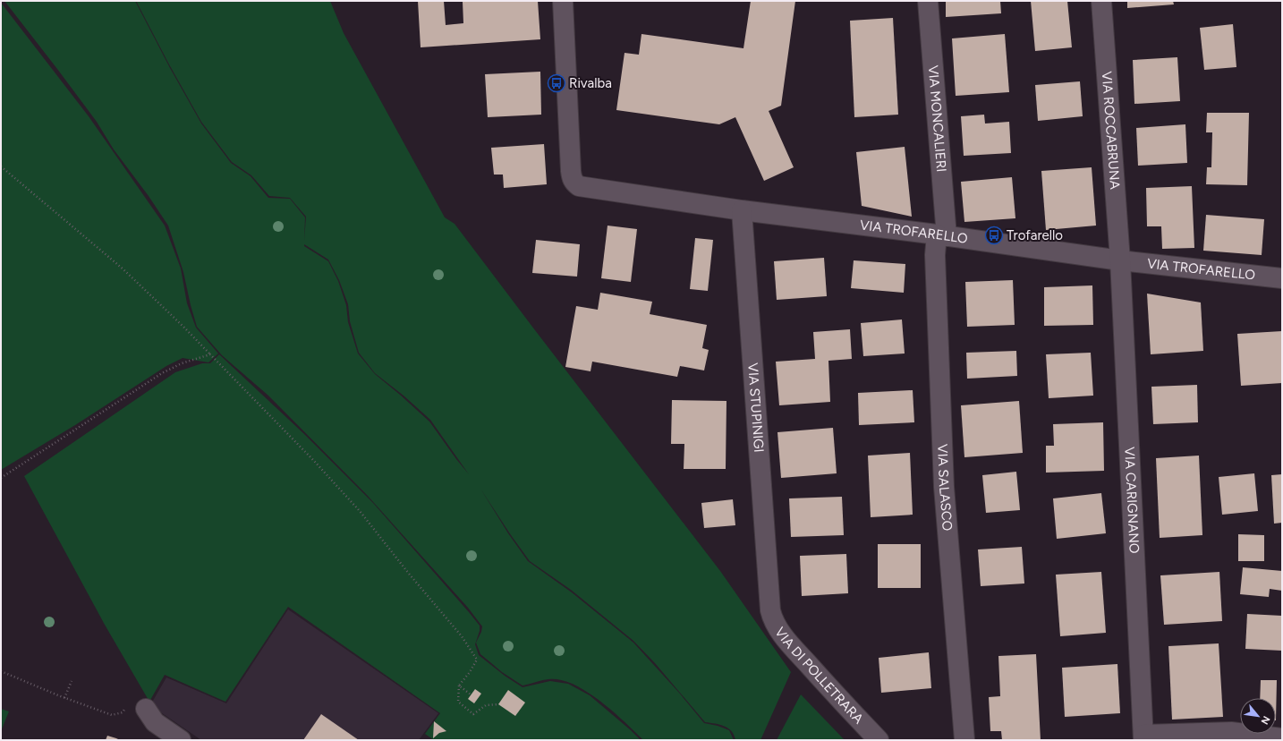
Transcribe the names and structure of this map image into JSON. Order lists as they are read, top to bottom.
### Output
{
  "streets": {
    "street": [
      "VIA MONCALIERI",
      "VIA ROCCABRUNA",
      "VIA TROFARELLO",
      "VIA STUPINIGI",
      "VIA SALASCO",
      "VIA CARIGNANO",
      "VIA DI POLLETRARA"
    ]
  },
  "crossings": [
    ["VIA MONCALIERI", "VIA TROFARELLO"],
    ["VIA MONCALIERI", "VIA SALASCO"],
    ["VIA ROCCABRUNA", "VIA TROFARELLO"],
    ["VIA ROCCABRUNA", "VIA CARIGNANO"],
    ["VIA TROFARELLO", "VIA STUPINIGI"],
    ["VIA TROFARELLO", "VIA SALASCO"],
    ["VIA TROFARELLO", "VIA CARIGNANO"],
    ["VIA STUPINIGI", "VIA DI POLLETRARA"]
  ],
  "places": {
    "bus stop": ["Rivalba", "Trofarello"]
  },
  "north": "bottom right"
}
